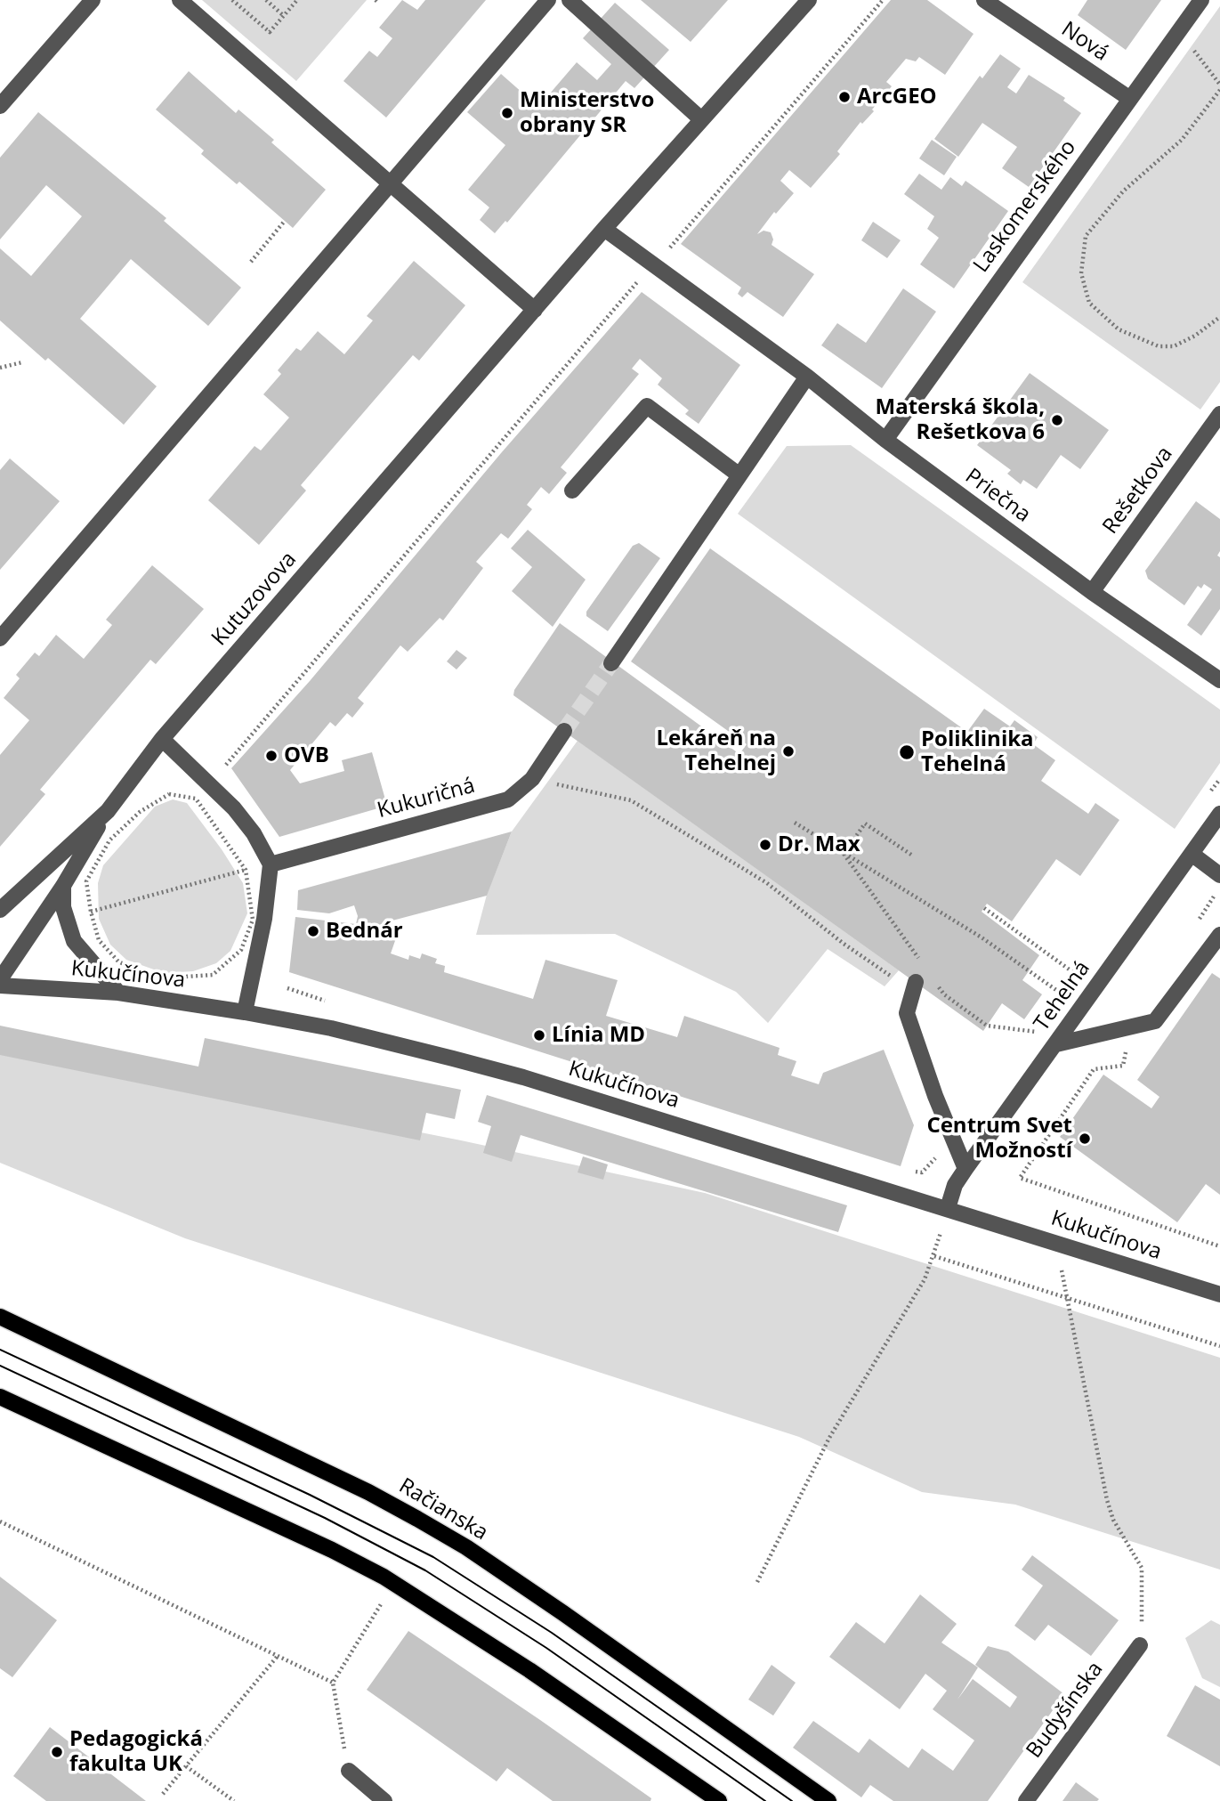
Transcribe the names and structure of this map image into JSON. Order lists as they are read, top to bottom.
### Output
{
  "streets": {
    "main road": ["Račianska"],
    "street": [
      "Nová",
      "Laskomerského",
      "Rešetkova",
      "Priečna",
      "Kutuzovova",
      "Kukuričná",
      "Kukučínova",
      "Tehelná",
      "Budyšínska"
    ]
  },
  "crossings": [
    ["Nová", "Laskomerského"],
    ["Laskomerského", "Priečna"],
    ["Rešetkova", "Priečna"],
    ["Priečna", "Kutuzovova"],
    ["Kukučínova", "Tehelná"]
  ],
  "places": [
    "ArcGEO",
    "Ministerstvo obrany SR",
    "Materská škola, Rešetkova 6",
    "Lekáreň na Tehelnej",
    "Poliklinika Tehelná",
    "OVB",
    "Dr. Max",
    "Bednár",
    "Línia MD",
    "Centrum Svet Možností",
    "Pedagogická fakulta UK"
  ]
}
